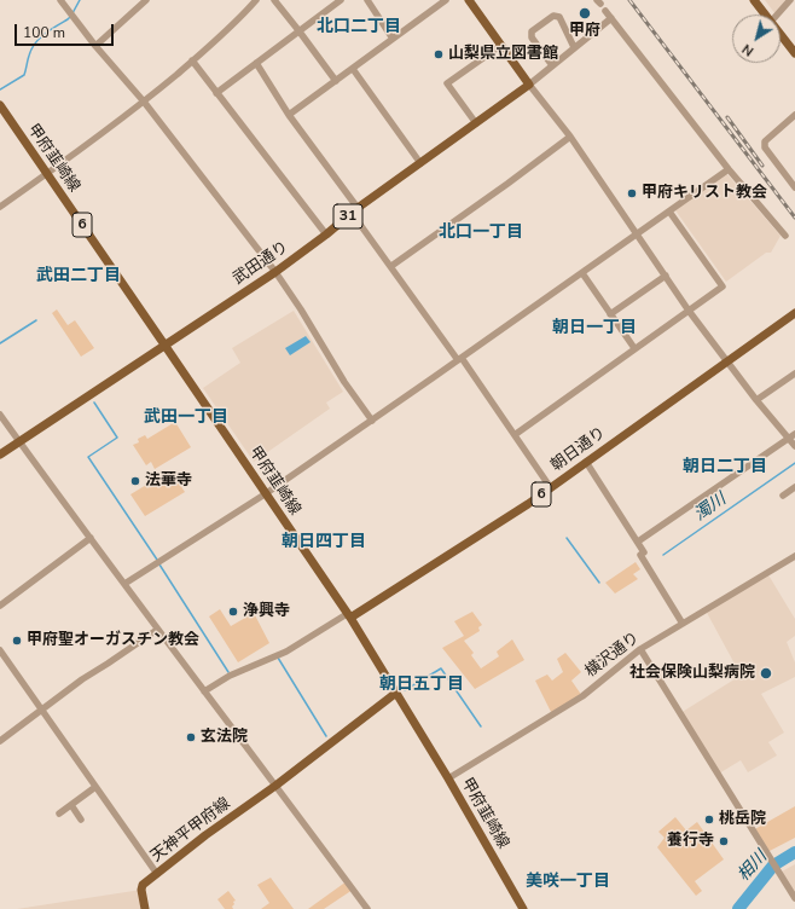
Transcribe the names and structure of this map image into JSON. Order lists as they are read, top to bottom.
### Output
{
  "streets": {
    "main road": [
      "甲府韮崎線",
      "31",
      "6",
      "武田通り",
      "朝日通り",
      "天神平甲府線"
    ],
    "street": ["横沢通り"]
  },
  "crossings": [
    ["甲府韮崎線", "武田通り"],
    ["甲府韮崎線", "朝日通り"],
    ["甲府韮崎線", "横沢通り"],
    ["甲府韮崎線", "天神平甲府線"]
  ],
  "districts": [
    "北口二丁目",
    "北口一丁目",
    "武田二丁目",
    "朝日一丁目",
    "武田一丁目",
    "朝日二丁目",
    "朝日四丁目",
    "朝日五丁目",
    "美咲一丁目"
  ],
  "water": ["濁川", "相川"],
  "places": [
    "甲府",
    "山梨県立図書館",
    "甲府キリスト教会",
    "法華寺",
    "浄興寺",
    "甲府聖オーガスチン教会",
    "社会保険山梨病院",
    "玄法院",
    "桃岳院",
    "養行寺"
  ],
  "scale_bar": "100 m",
  "north": "bottom left"
}
